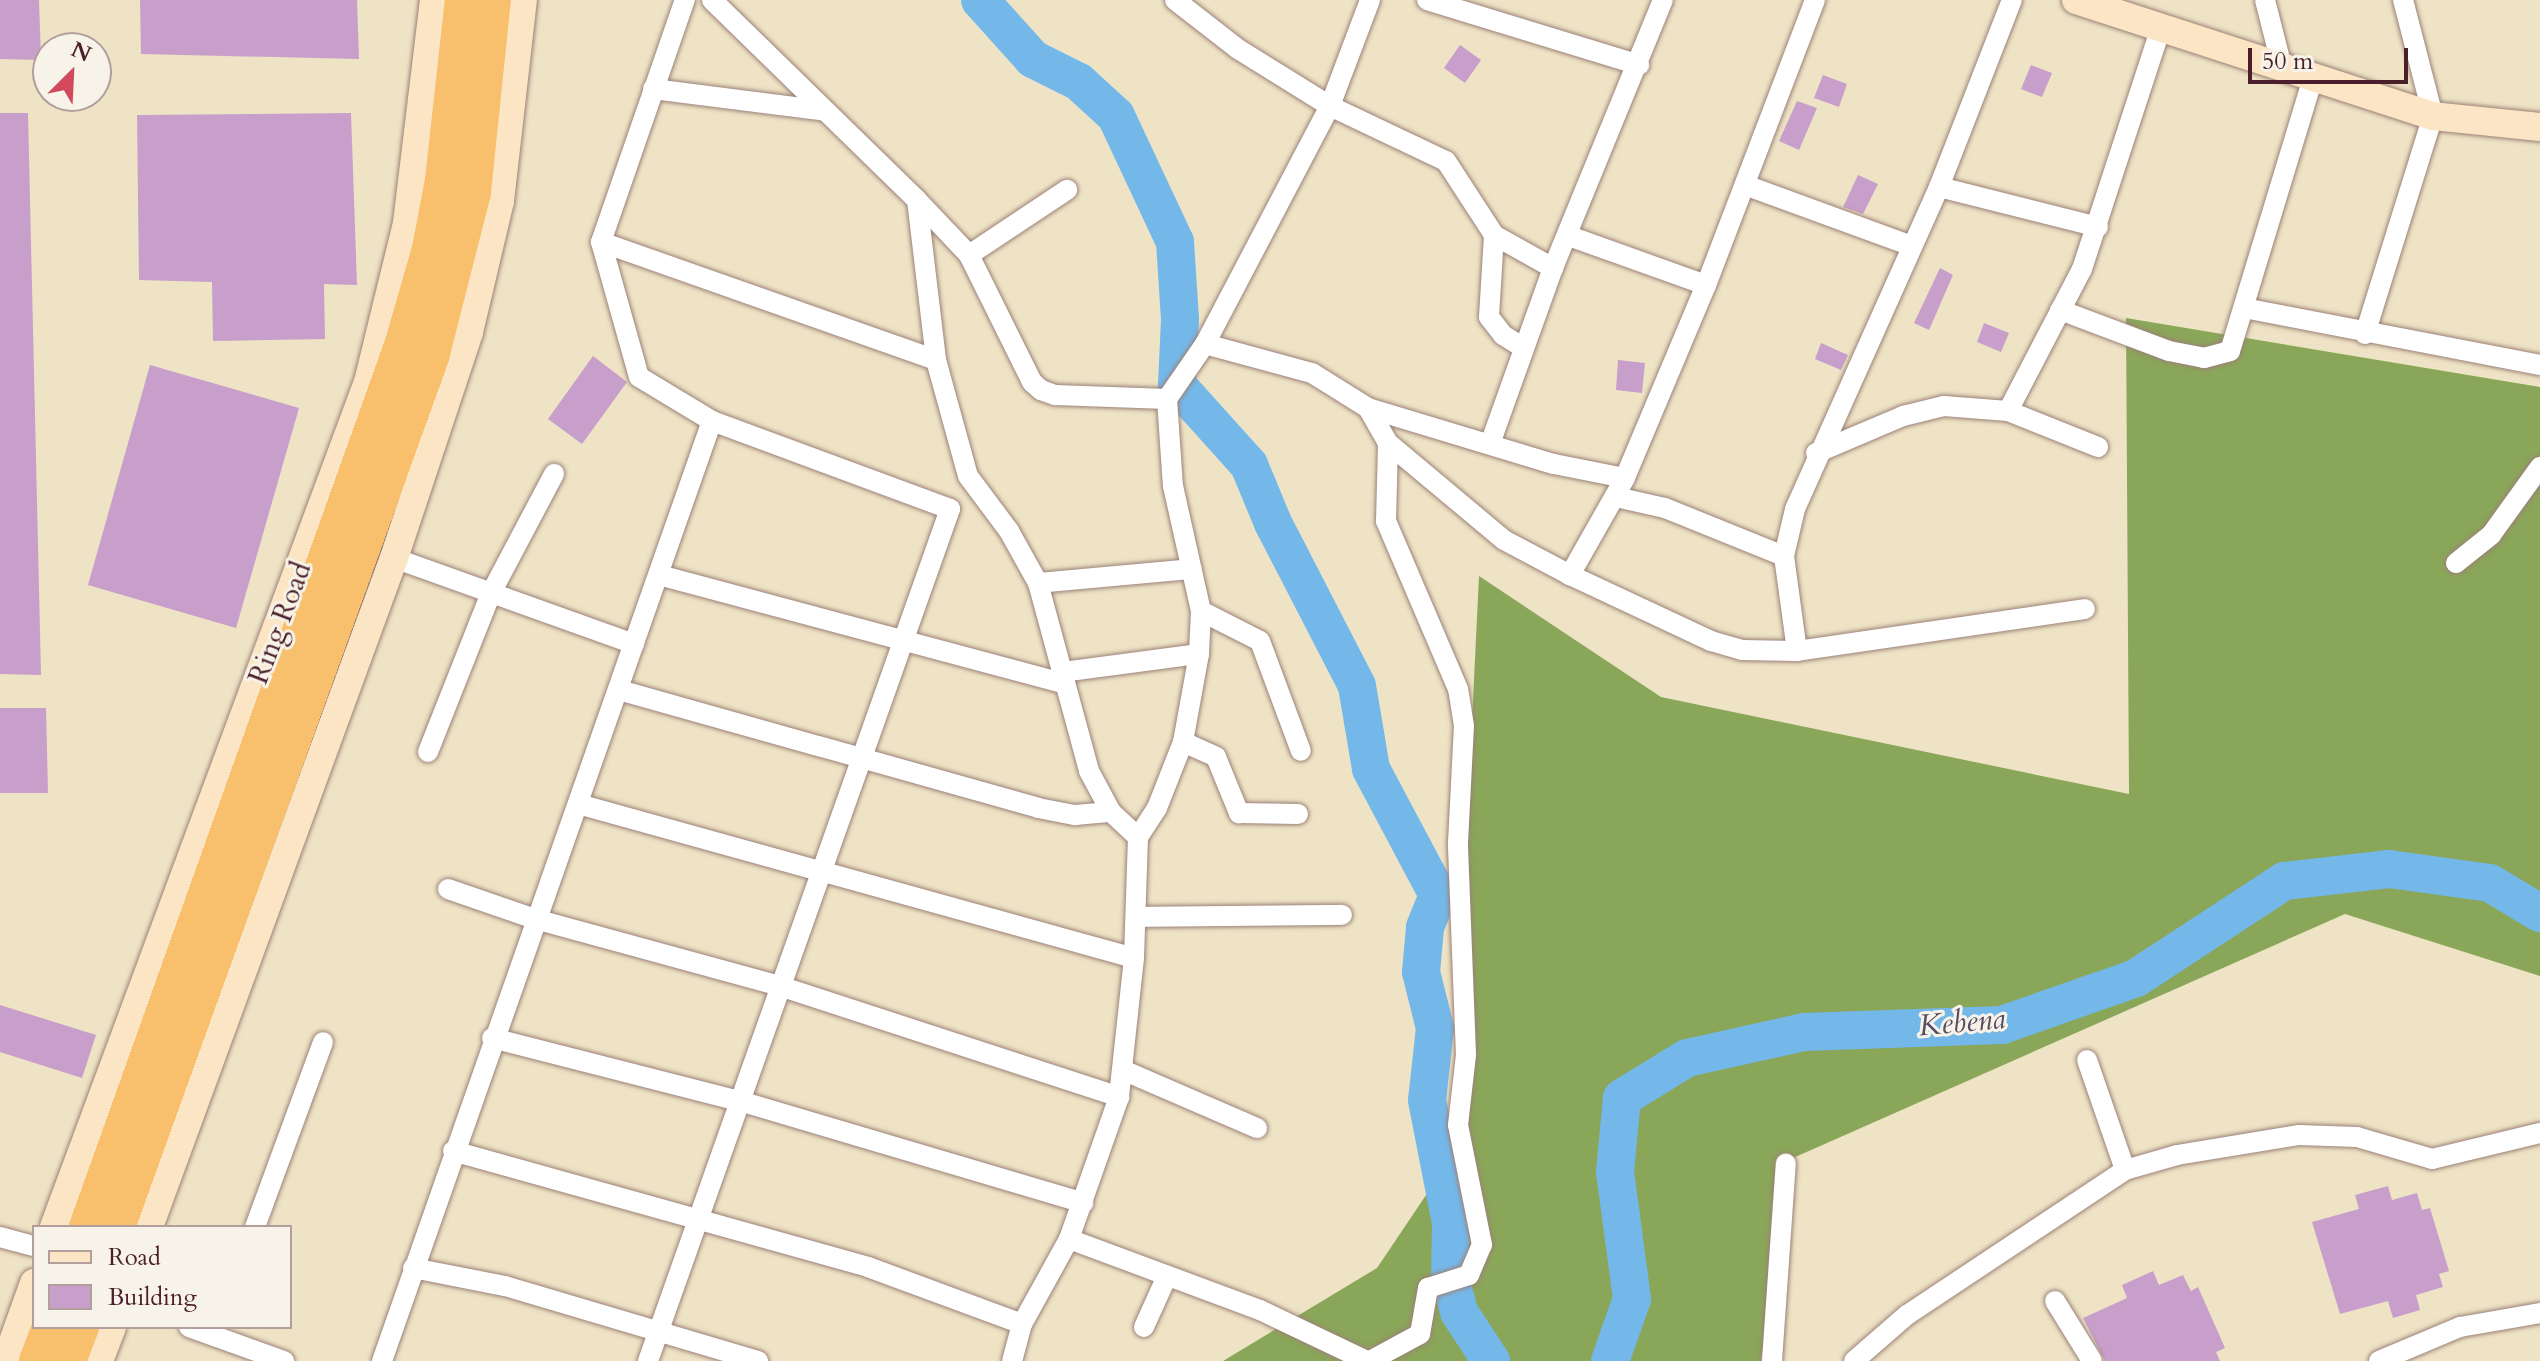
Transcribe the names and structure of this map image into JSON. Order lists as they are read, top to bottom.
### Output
{
  "streets": {
    "highway": ["Ring Road"]
  },
  "water": ["Kebena"],
  "legend": ["Road", "Building"],
  "scale_bar": "50 m",
  "north": "top right"
}
